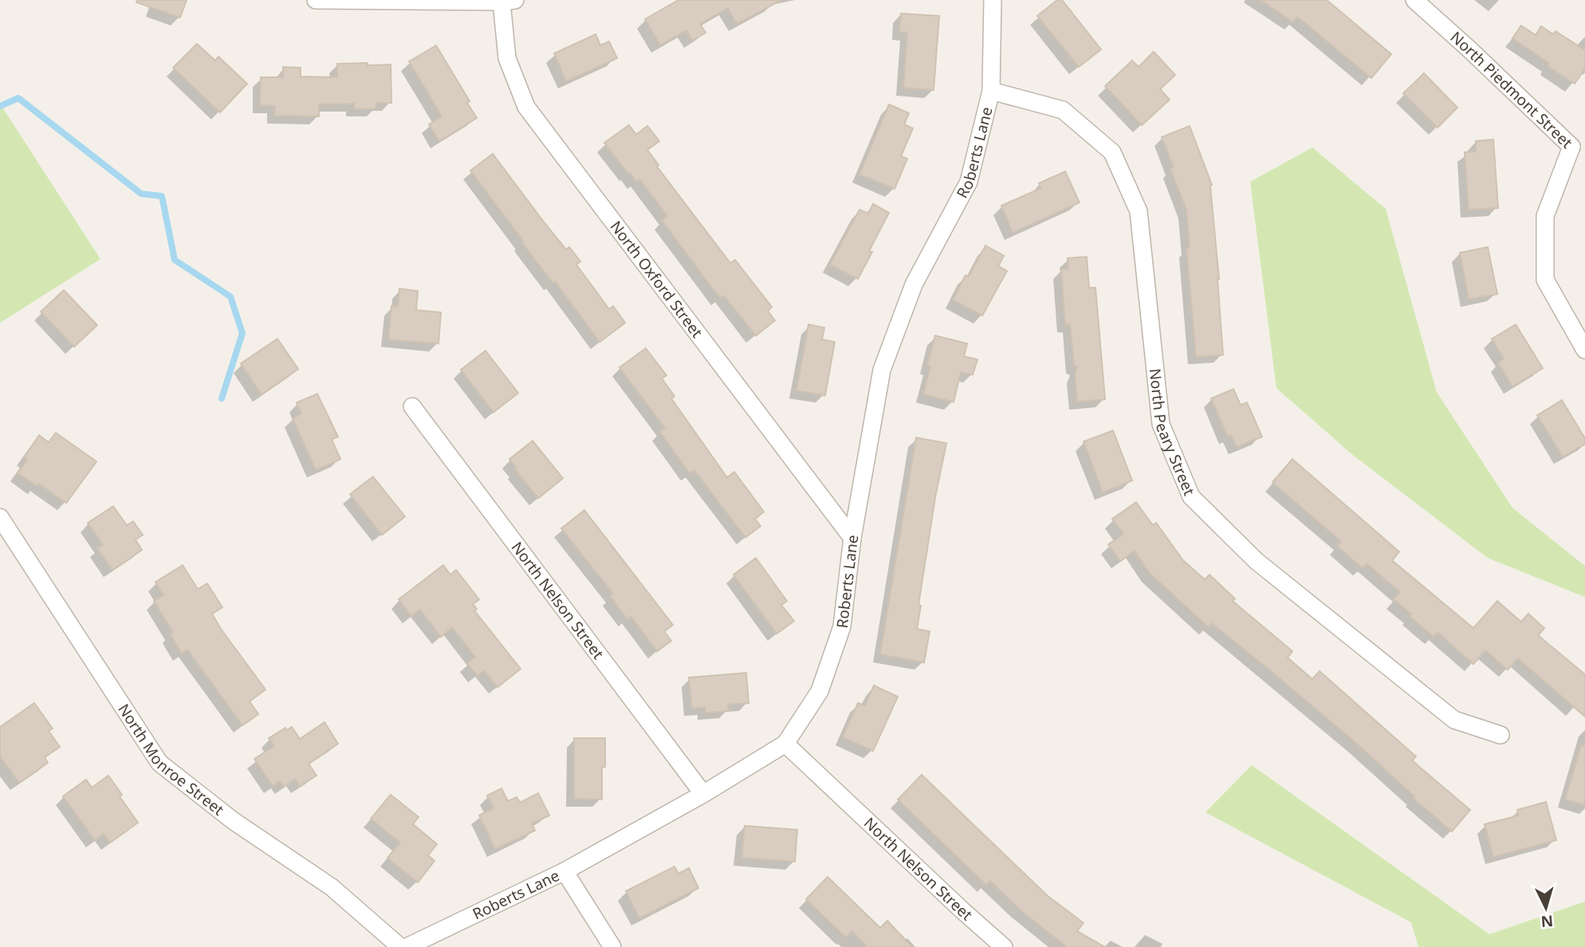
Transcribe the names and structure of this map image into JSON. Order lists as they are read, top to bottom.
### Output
{
  "streets": {
    "street": [
      "North Piedmont Street",
      "Roberts Lane",
      "North Oxford Street",
      "North Peary Street",
      "North Nelson Street",
      "North Monroe Street"
    ]
  },
  "crossings": [
    ["Roberts Lane", "North Oxford Street"],
    ["Roberts Lane", "North Peary Street"],
    ["Roberts Lane", "North Nelson Street"]
  ],
  "north": "bottom"
}
